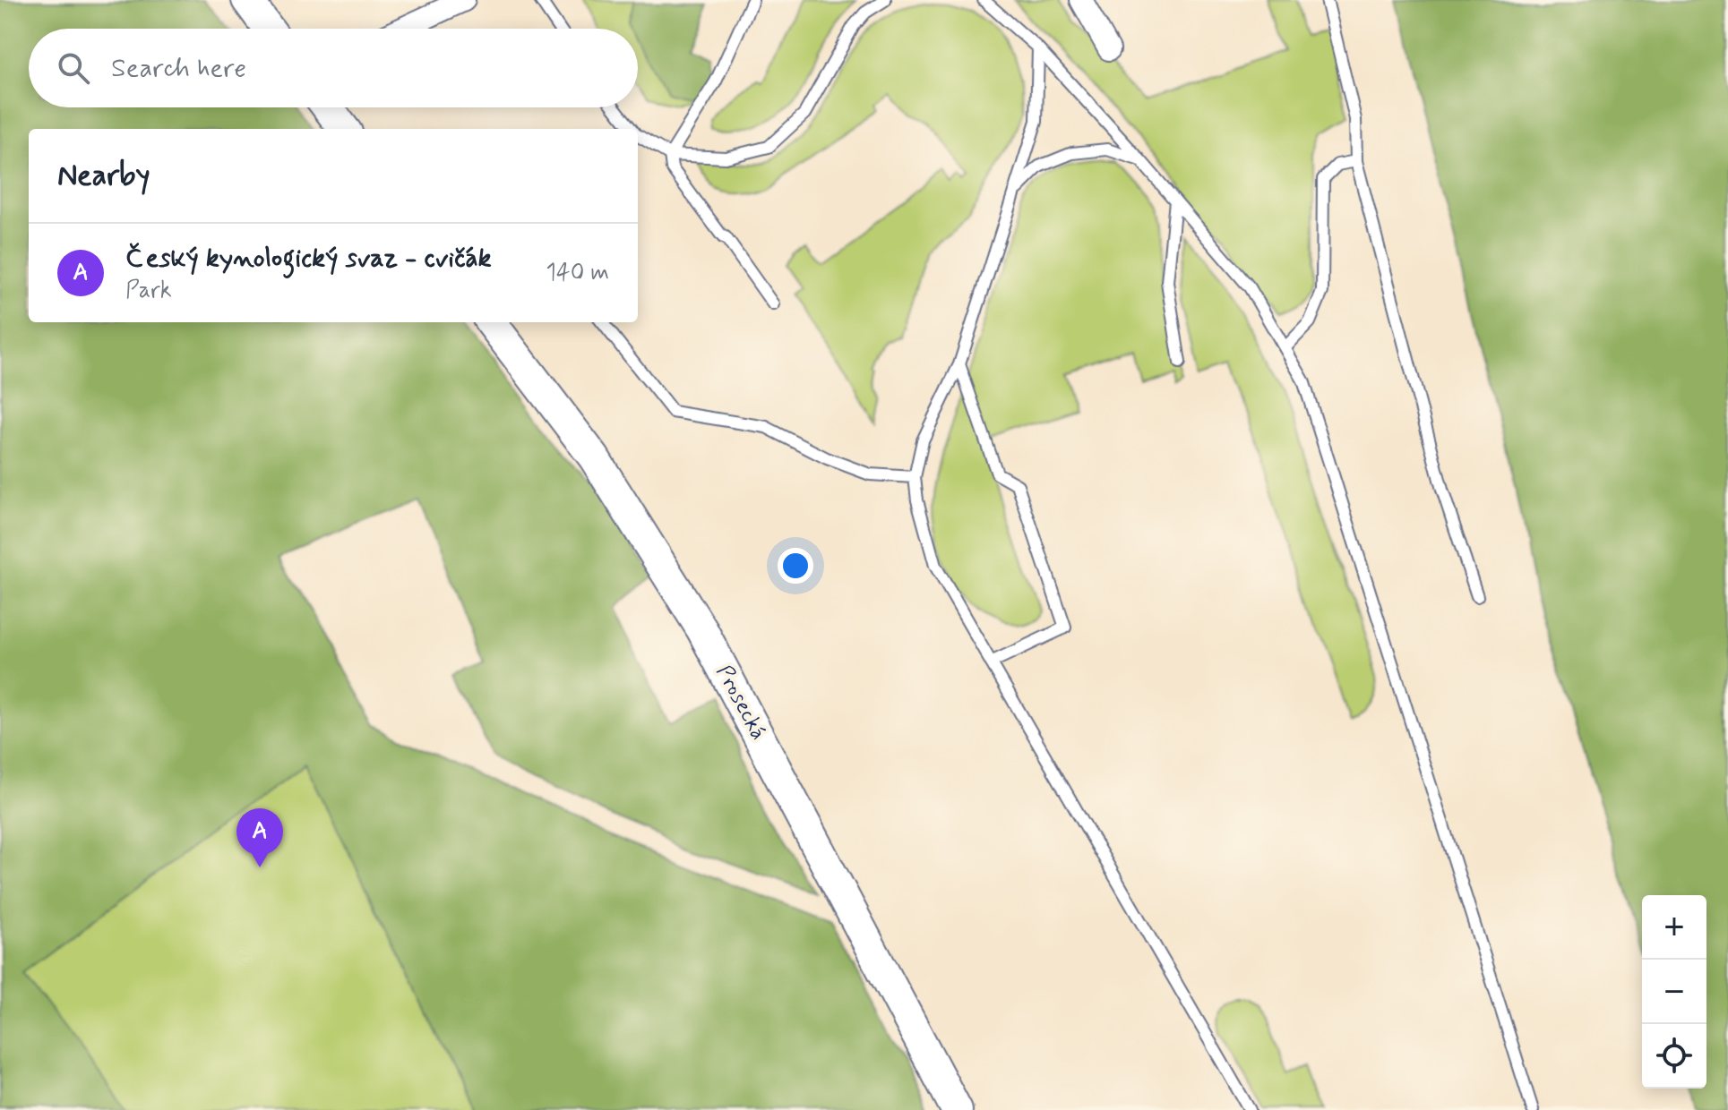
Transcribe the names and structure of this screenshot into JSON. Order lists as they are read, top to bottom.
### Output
{
  "streets": {
    "main road": ["Prosecká"]
  },
  "page": {
    "search": "Search here",
    "heading": "Nearby",
    "list": [
      {
        "mark": "A",
        "name": "Český kynologický svaz - cvičák",
        "note": "Park",
        "value": "140 m"
      }
    ],
    "pins": "A",
    "map_buttons": ["+", "−"]
  }
}
